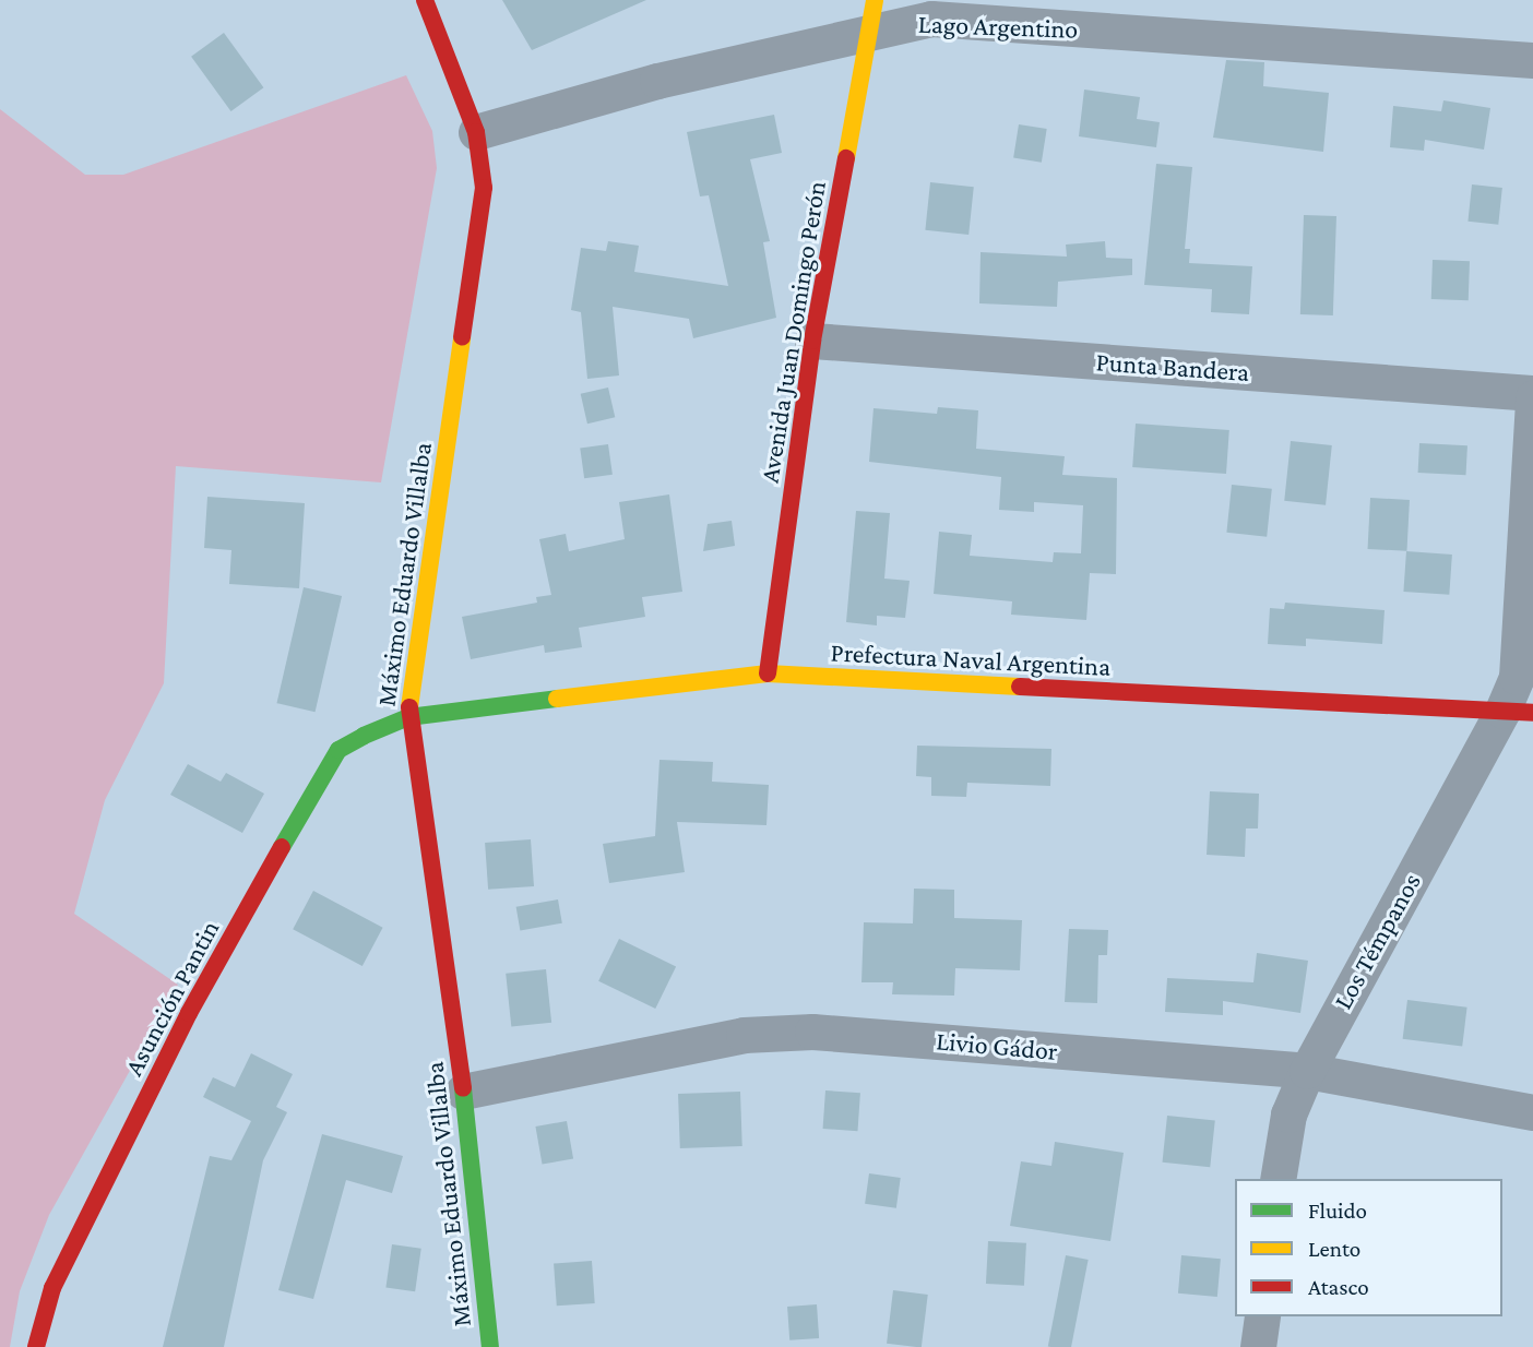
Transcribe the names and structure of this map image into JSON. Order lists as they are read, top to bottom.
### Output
{
  "streets": {
    "street": [
      "Lago Argentino",
      "Avenida Juan Domingo Perón",
      "Punta Bandera",
      "Máximo Eduardo Villalba",
      "Prefectura Naval Argentina",
      "Los Témpanos",
      "Asunción Pantin",
      "Livio Gádor"
    ]
  },
  "crossings": [
    ["Lago Argentino", "Avenida Juan Domingo Perón"],
    ["Lago Argentino", "Máximo Eduardo Villalba"],
    ["Avenida Juan Domingo Perón", "Punta Bandera"],
    ["Avenida Juan Domingo Perón", "Prefectura Naval Argentina"],
    ["Punta Bandera", "Los Témpanos"],
    ["Máximo Eduardo Villalba", "Prefectura Naval Argentina"],
    ["Máximo Eduardo Villalba", "Asunción Pantin"],
    ["Máximo Eduardo Villalba", "Livio Gádor"],
    ["Prefectura Naval Argentina", "Los Témpanos"],
    ["Prefectura Naval Argentina", "Asunción Pantin"],
    ["Los Témpanos", "Livio Gádor"]
  ],
  "legend": ["Fluido", "Lento", "Atasco"]
}
